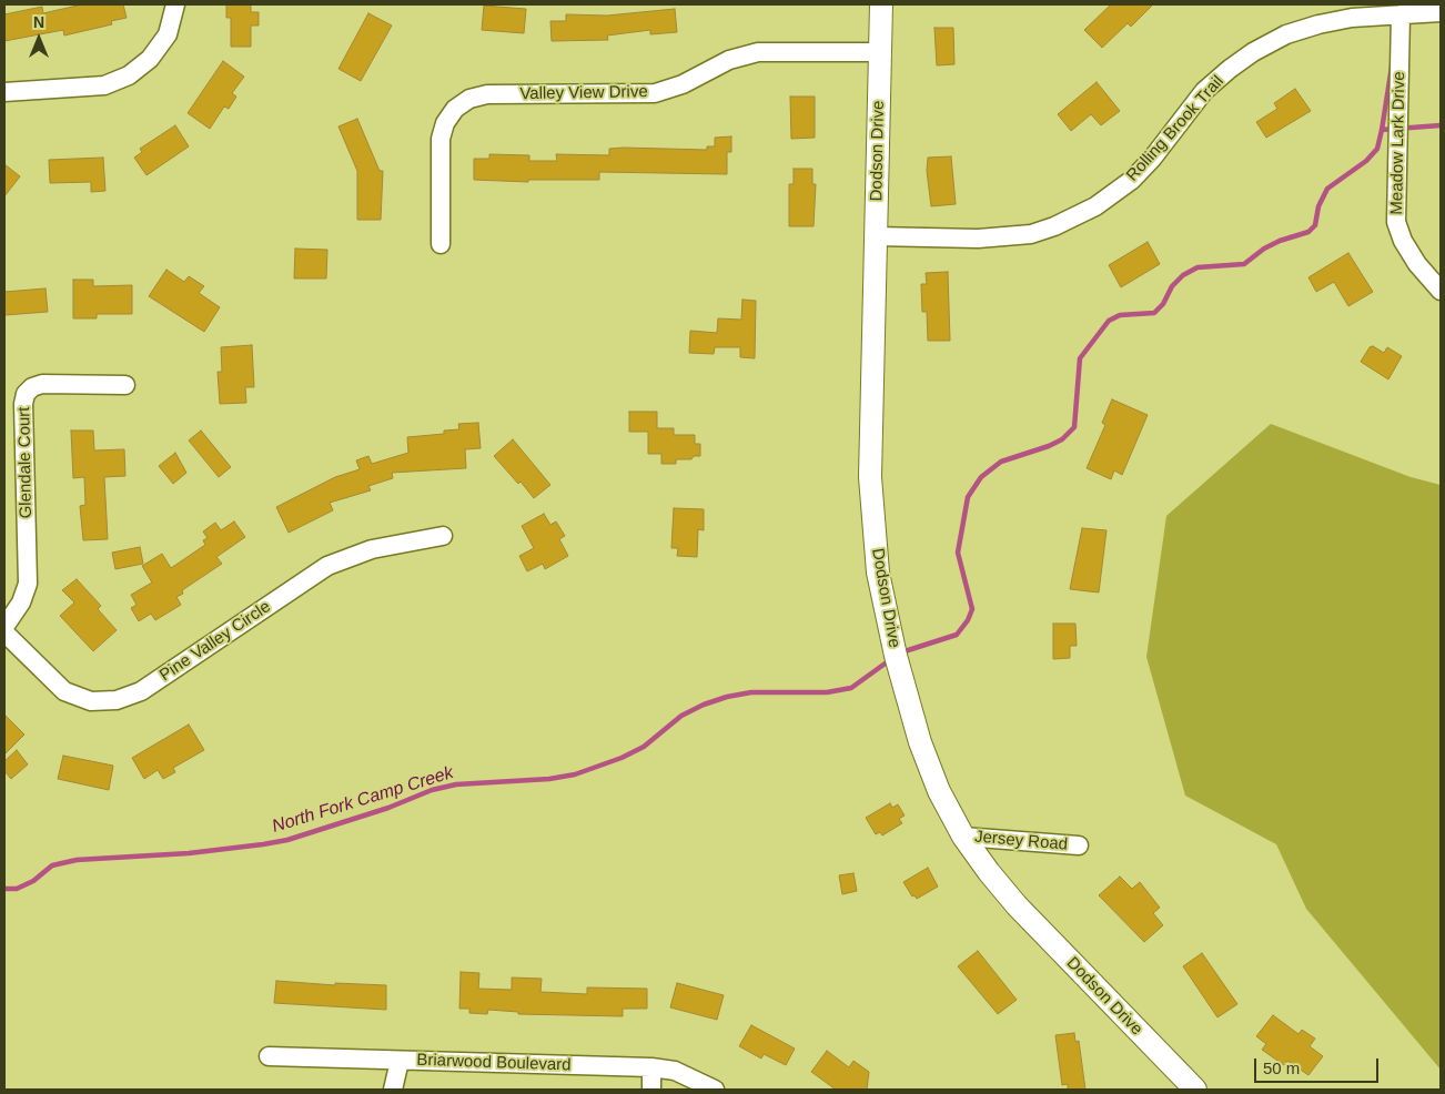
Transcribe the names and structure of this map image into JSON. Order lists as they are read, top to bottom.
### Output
{
  "streets": {
    "street": [
      "Valley View Drive",
      "Rolling Brook Trail",
      "Meadow Lark Drive",
      "Dodson Drive",
      "Glendale Court",
      "Pine Valley Circle",
      "Jersey Road",
      "Briarwood Boulevard"
    ]
  },
  "crossings": [
    ["Valley View Drive", "Dodson Drive"],
    ["Rolling Brook Trail", "Meadow Lark Drive"],
    ["Rolling Brook Trail", "Dodson Drive"],
    ["Dodson Drive", "Jersey Road"]
  ],
  "water": ["North Fork Camp Creek"],
  "scale_bar": "50 m",
  "north": "top"
}
